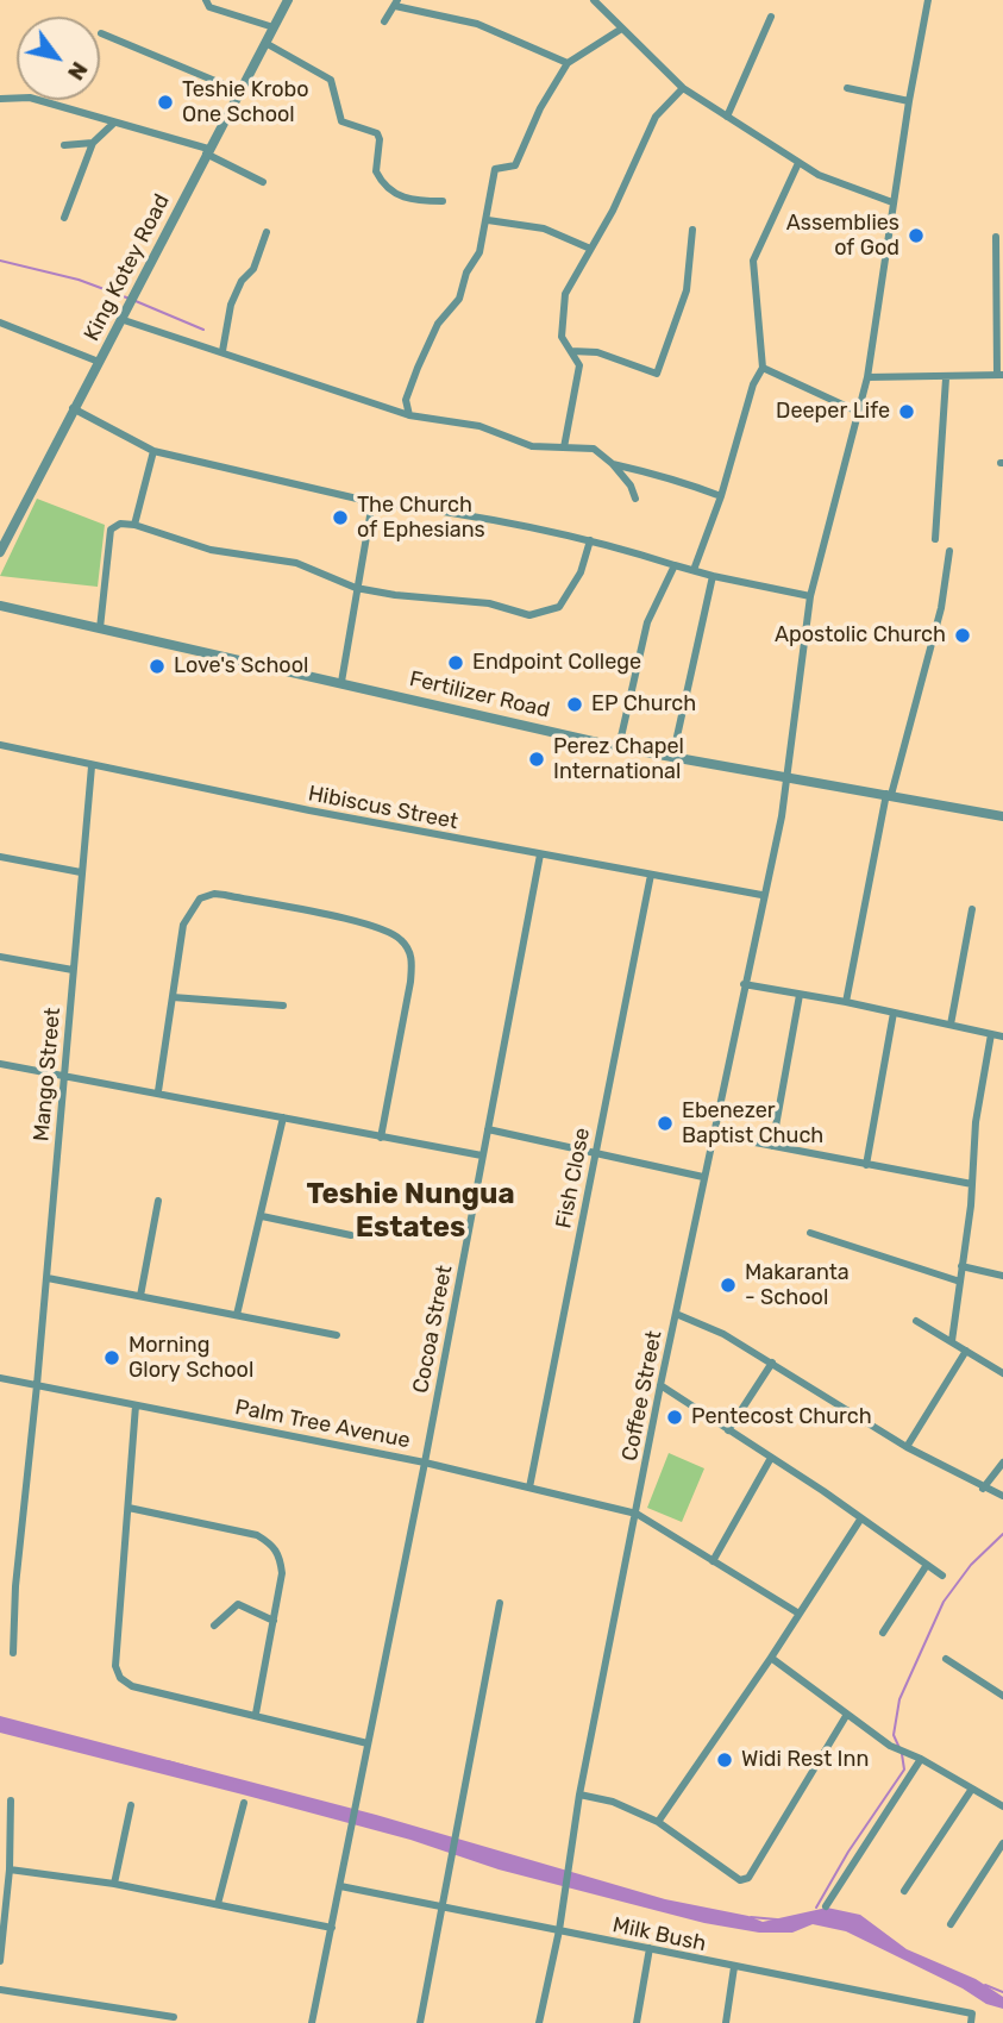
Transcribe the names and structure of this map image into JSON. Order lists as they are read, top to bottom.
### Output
{
  "streets": {
    "street": [
      "King Kotey Road",
      "Fertilizer Road",
      "Hibiscus Street",
      "Mango Street",
      "Fish Close",
      "Cocoa Street",
      "Coffee Street",
      "Palm Tree Avenue",
      "Milk Bush"
    ]
  },
  "crossings": [
    ["Fertilizer Road", "Coffee Street"],
    ["Hibiscus Street", "Mango Street"],
    ["Hibiscus Street", "Fish Close"],
    ["Hibiscus Street", "Cocoa Street"],
    ["Hibiscus Street", "Coffee Street"],
    ["Mango Street", "Palm Tree Avenue"],
    ["Fish Close", "Palm Tree Avenue"],
    ["Cocoa Street", "Palm Tree Avenue"],
    ["Cocoa Street", "Milk Bush"],
    ["Coffee Street", "Palm Tree Avenue"],
    ["Coffee Street", "Milk Bush"]
  ],
  "districts": ["Teshie Nungua Estates"],
  "places": [
    "Teshie Krobo One School",
    "Assemblies of God",
    "Deeper Life",
    "The Church of Ephesians",
    "Apostolic Church",
    "Endpoint College",
    "Love's School",
    "EP Church",
    "Perez Chapel International",
    "Ebenezer Baptist Chuch",
    "Makaranta - School",
    "Morning Glory School",
    "Pentecost Church",
    "Widi Rest Inn"
  ],
  "north": "bottom right"
}
